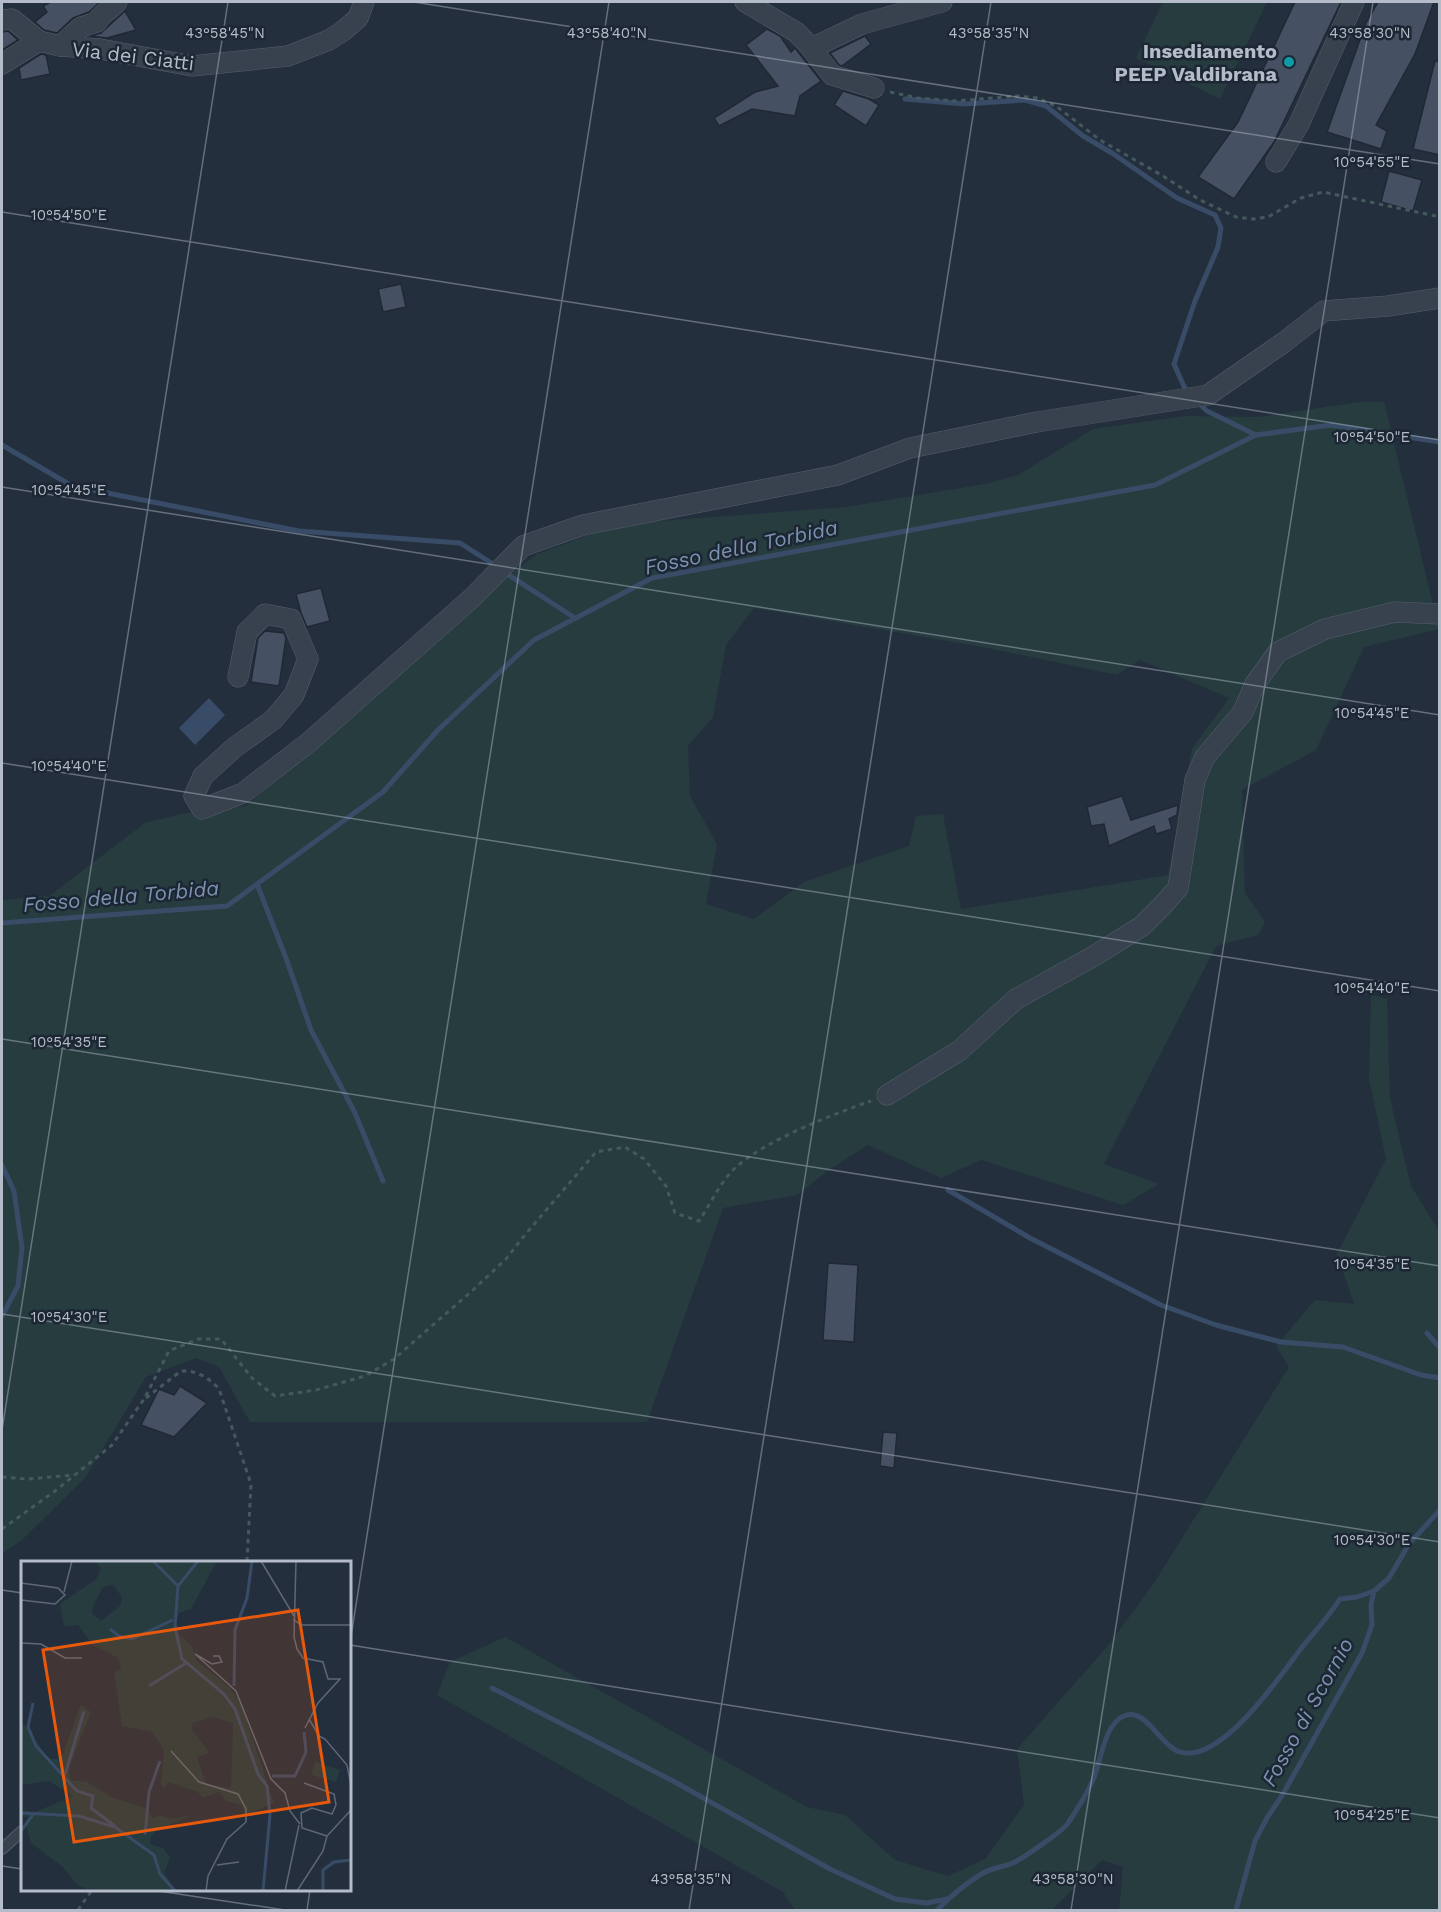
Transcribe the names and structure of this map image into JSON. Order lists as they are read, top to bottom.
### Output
{
  "streets": {
    "street": ["Via dei Ciatti"]
  },
  "water": ["Fosso della Torbida", "Fosso di Scornio"],
  "places": ["Insediamento PEEP Valdibrana"],
  "coordinates": [
    "43°58'45\"N",
    "43°58'40\"N",
    "43°58'35\"N",
    "43°58'30\"N",
    "10°54'55\"E",
    "10°54'50\"E",
    "10°54'45\"E",
    "10°54'40\"E",
    "10°54'35\"E",
    "10°54'30\"E",
    "10°54'25\"E"
  ]
}
